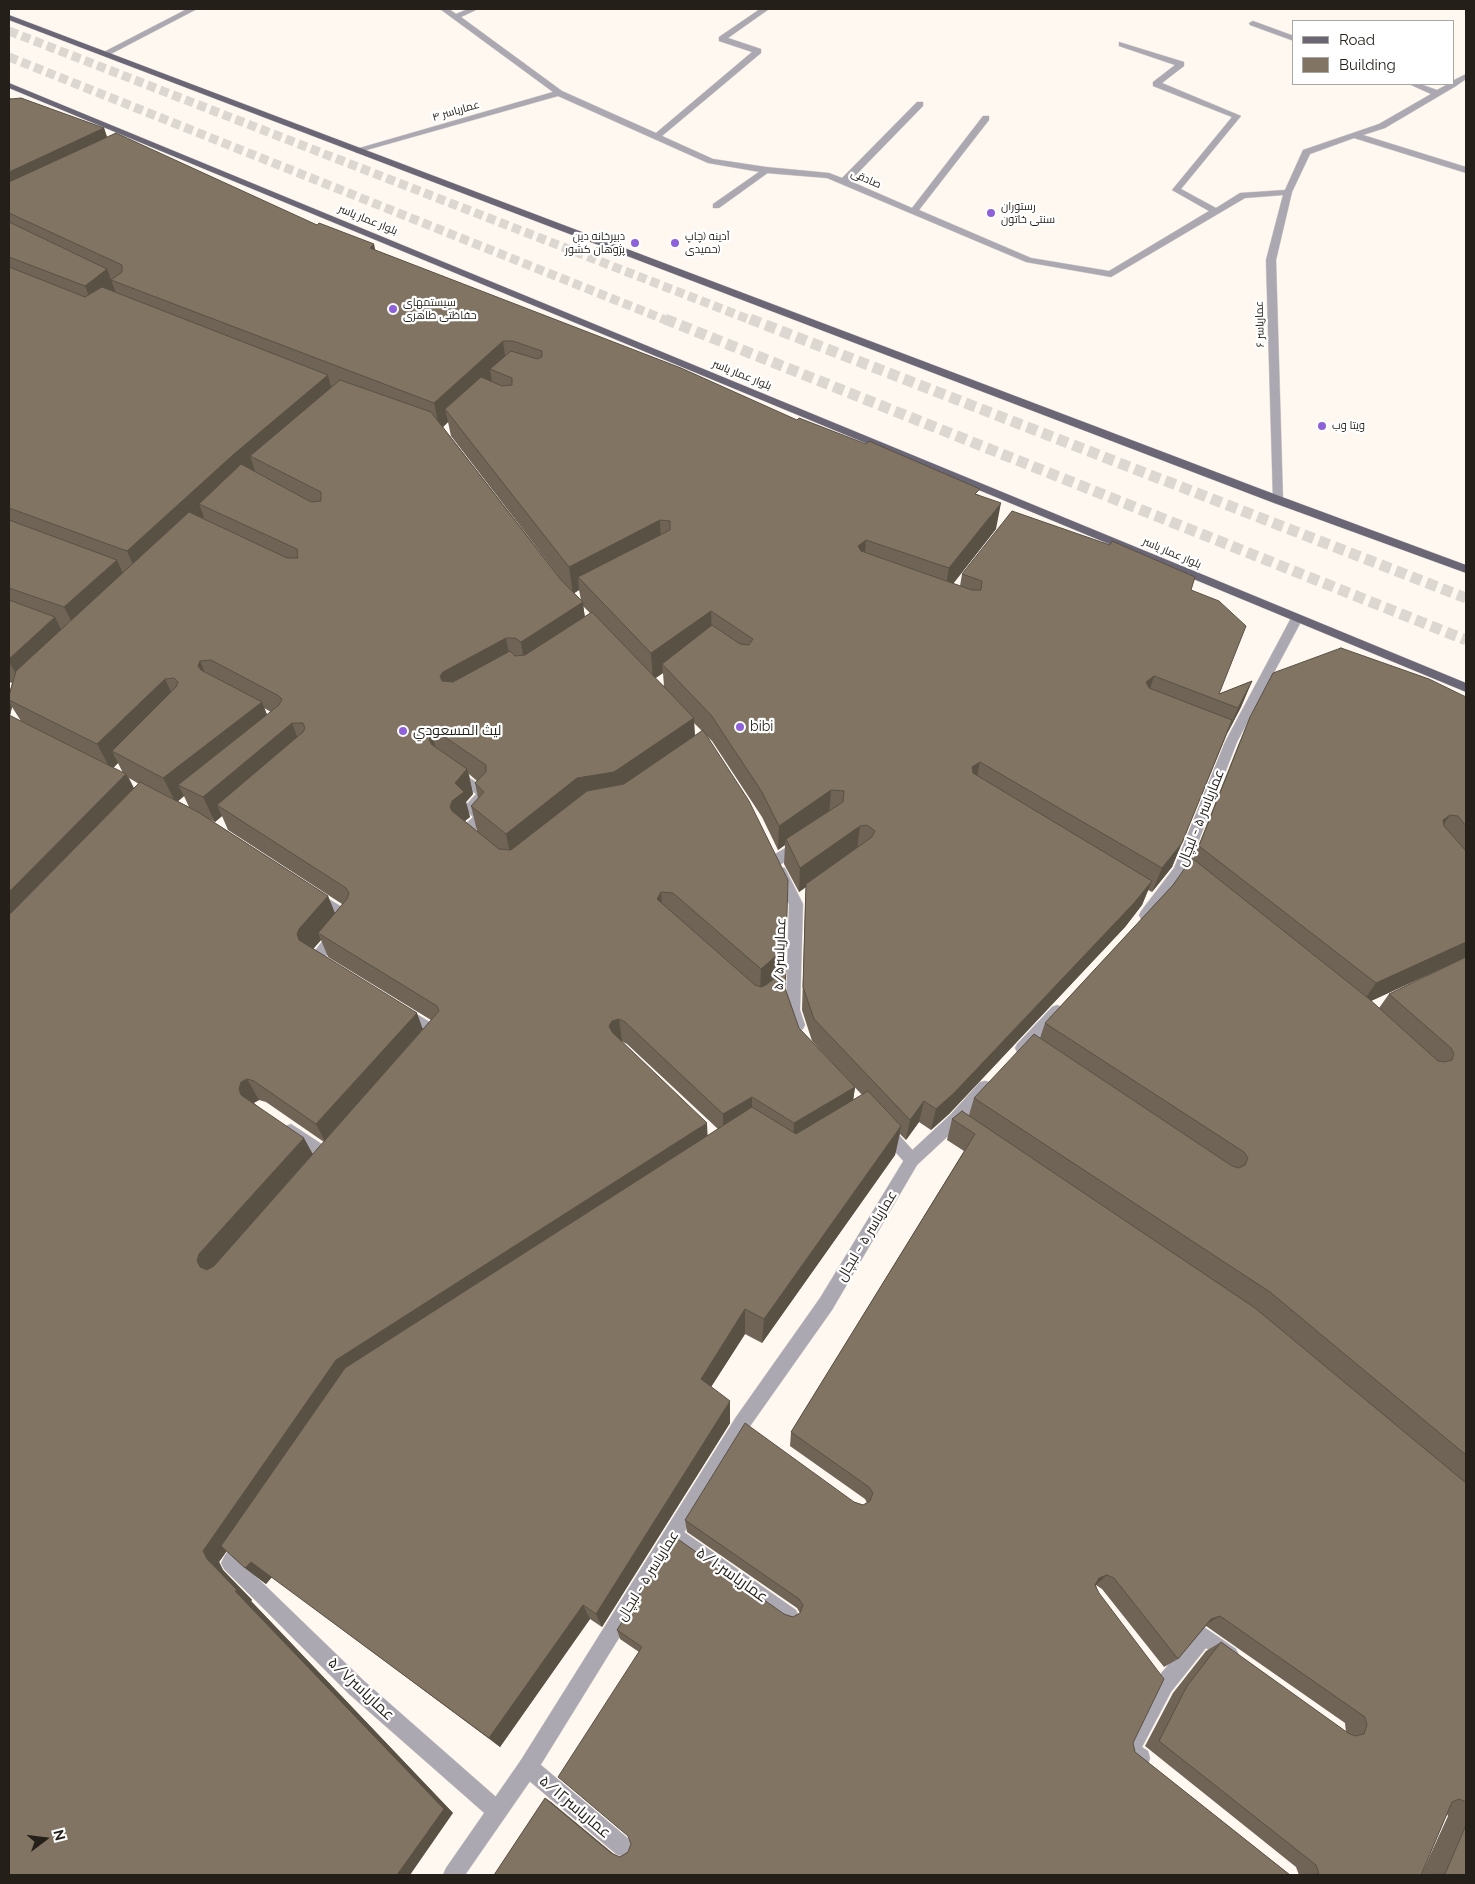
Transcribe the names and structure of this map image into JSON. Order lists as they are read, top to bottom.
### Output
{
  "streets": {
    "main road": ["بلوار عمار یاسر"],
    "street": [
      "عماریاسر ۴",
      "صادقی",
      "عماریاسر ۶",
      "عماریاسر ۵ - لبچال",
      "عماریاسر۵/۵",
      "عماریاسر۵/۱۰",
      "عماریاسر۵/۷",
      "عماریاسر۵/۱۲"
    ]
  },
  "crossings": [
    ["عماریاسر ۴", "صادقی"],
    ["صادقی", "عماریاسر ۶"],
    ["بلوار عمار یاسر", "عماریاسر ۵ - لبچال"],
    ["عماریاسر ۵ - لبچال", "عماریاسر۵/۱۰"],
    ["عماریاسر ۵ - لبچال", "عماریاسر۵/۷"],
    ["عماریاسر ۵ - لبچال", "عماریاسر۵/۱۲"]
  ],
  "places": [
    "رستوران سنتی خاتون",
    "دبیرخانه دین پژوهان کشور",
    "آدینه (چاپ حمیدی)",
    "سیستمهای حفاظتی طاهری",
    "ویتا وب",
    "bibi",
    "ليث المسعودي"
  ],
  "legend": ["Road", "Building"],
  "north": "right"
}
